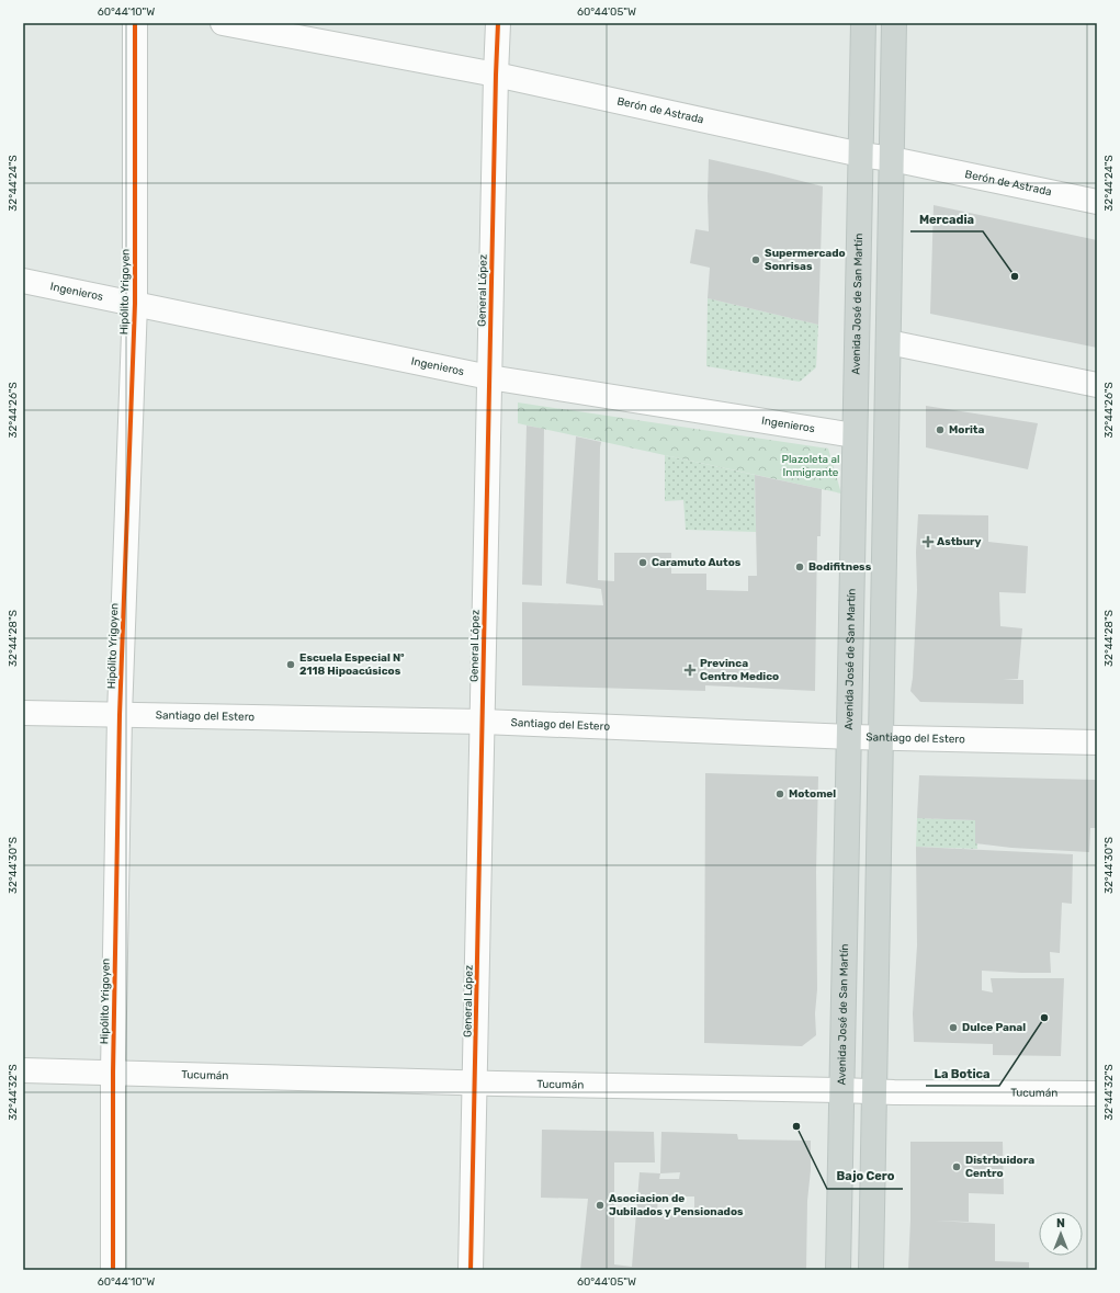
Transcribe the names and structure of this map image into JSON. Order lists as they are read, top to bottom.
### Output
{
  "streets": {
    "main road": ["Avenida José de San Martín"],
    "street": [
      "Berón de Astrada",
      "General López",
      "Ingenieros",
      "Hipólito Yrigoyen",
      "Santiago del Estero",
      "Tucumán"
    ]
  },
  "crossings": [
    ["Berón de Astrada", "General López"],
    ["Berón de Astrada", "Avenida José de San Martín"],
    ["General López", "Ingenieros"],
    ["General López", "Santiago del Estero"],
    ["General López", "Tucumán"],
    ["Ingenieros", "Hipólito Yrigoyen"],
    ["Ingenieros", "Avenida José de San Martín"],
    ["Hipólito Yrigoyen", "Santiago del Estero"],
    ["Hipólito Yrigoyen", "Tucumán"],
    ["Avenida José de San Martín", "Santiago del Estero"],
    ["Avenida José de San Martín", "Tucumán"]
  ],
  "parks": ["Plazoleta al Inmigrante"],
  "places": {
    "other": [
      "Supermercado Sonrisas",
      "Mercadia",
      "Morita",
      "Caramuto Autos",
      "Bodifitness",
      "Escuela Especial Nº 2118 Hipoacúsicos",
      "Motomel",
      "La Botica",
      "Dulce Panal",
      "Bajo Cero",
      "Distrbuidora Centro",
      "Asociacion de Jubilados y Pensionados"
    ],
    "health": ["Astbury", "Previnca Centro Medico"]
  },
  "north": "top",
  "coordinates": [
    "60°44'10\"W",
    "60°44'05\"W",
    "32°44'24\"S",
    "32°44'26\"S",
    "32°44'28\"S",
    "32°44'30\"S",
    "32°44'32\"S"
  ]
}
